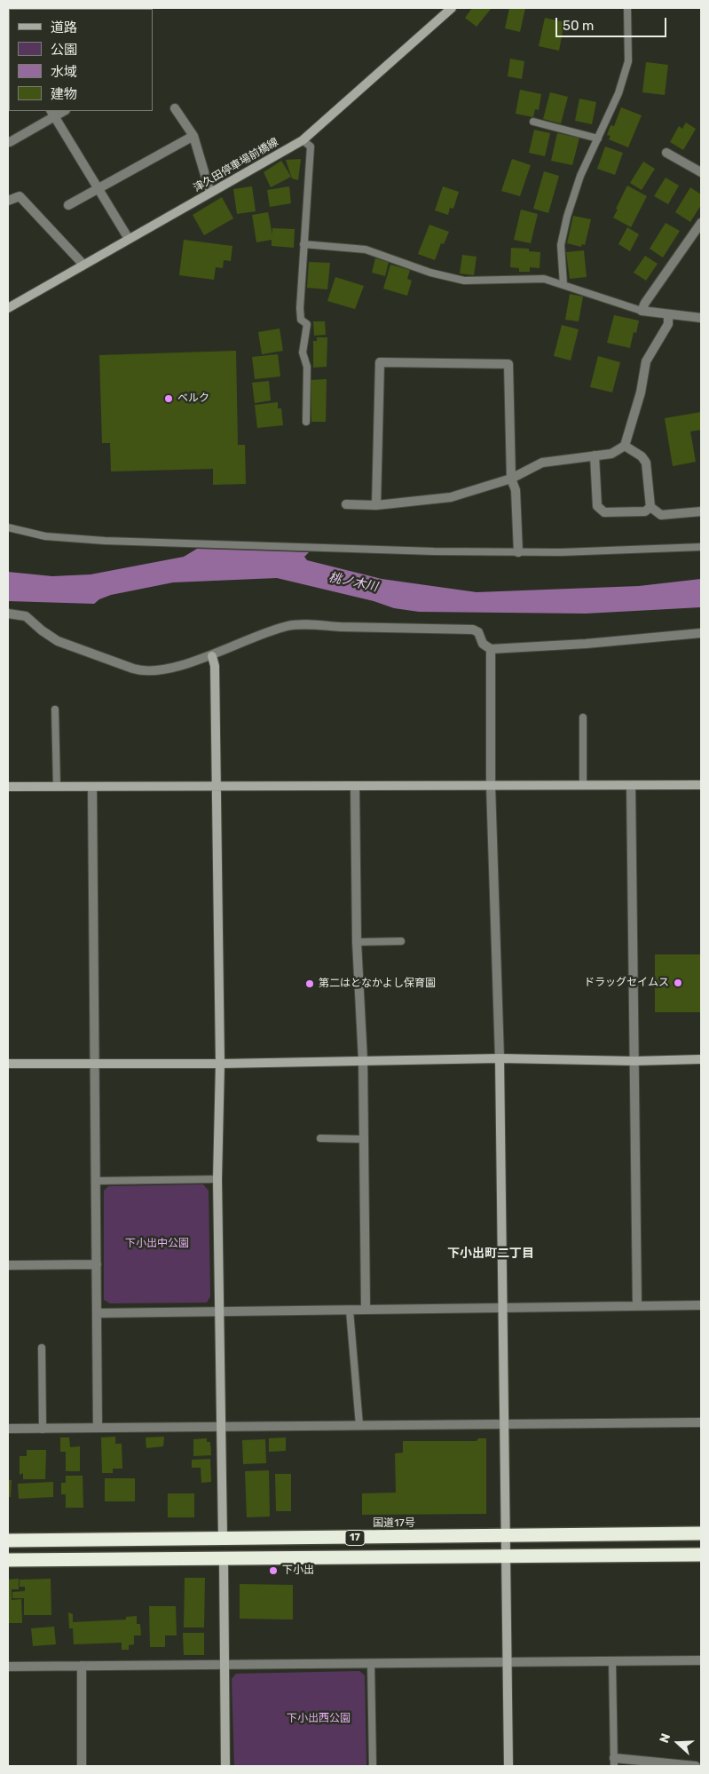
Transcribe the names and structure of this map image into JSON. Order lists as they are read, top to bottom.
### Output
{
  "streets": {
    "highway": ["国道17号", "17"],
    "street": ["津久田停車場前橋線"]
  },
  "districts": ["下小出町二丁目"],
  "water": ["桃ノ木川"],
  "parks": ["下小出中公園", "下小出西公園"],
  "places": [
    "ベルク",
    "ドラッグセイムス",
    "第二はとなかよし保育園",
    "下小出"
  ],
  "legend": [
    "道路",
    "公園",
    "水域",
    "建物"
  ],
  "scale_bar": "50 m",
  "north": "left"
}
